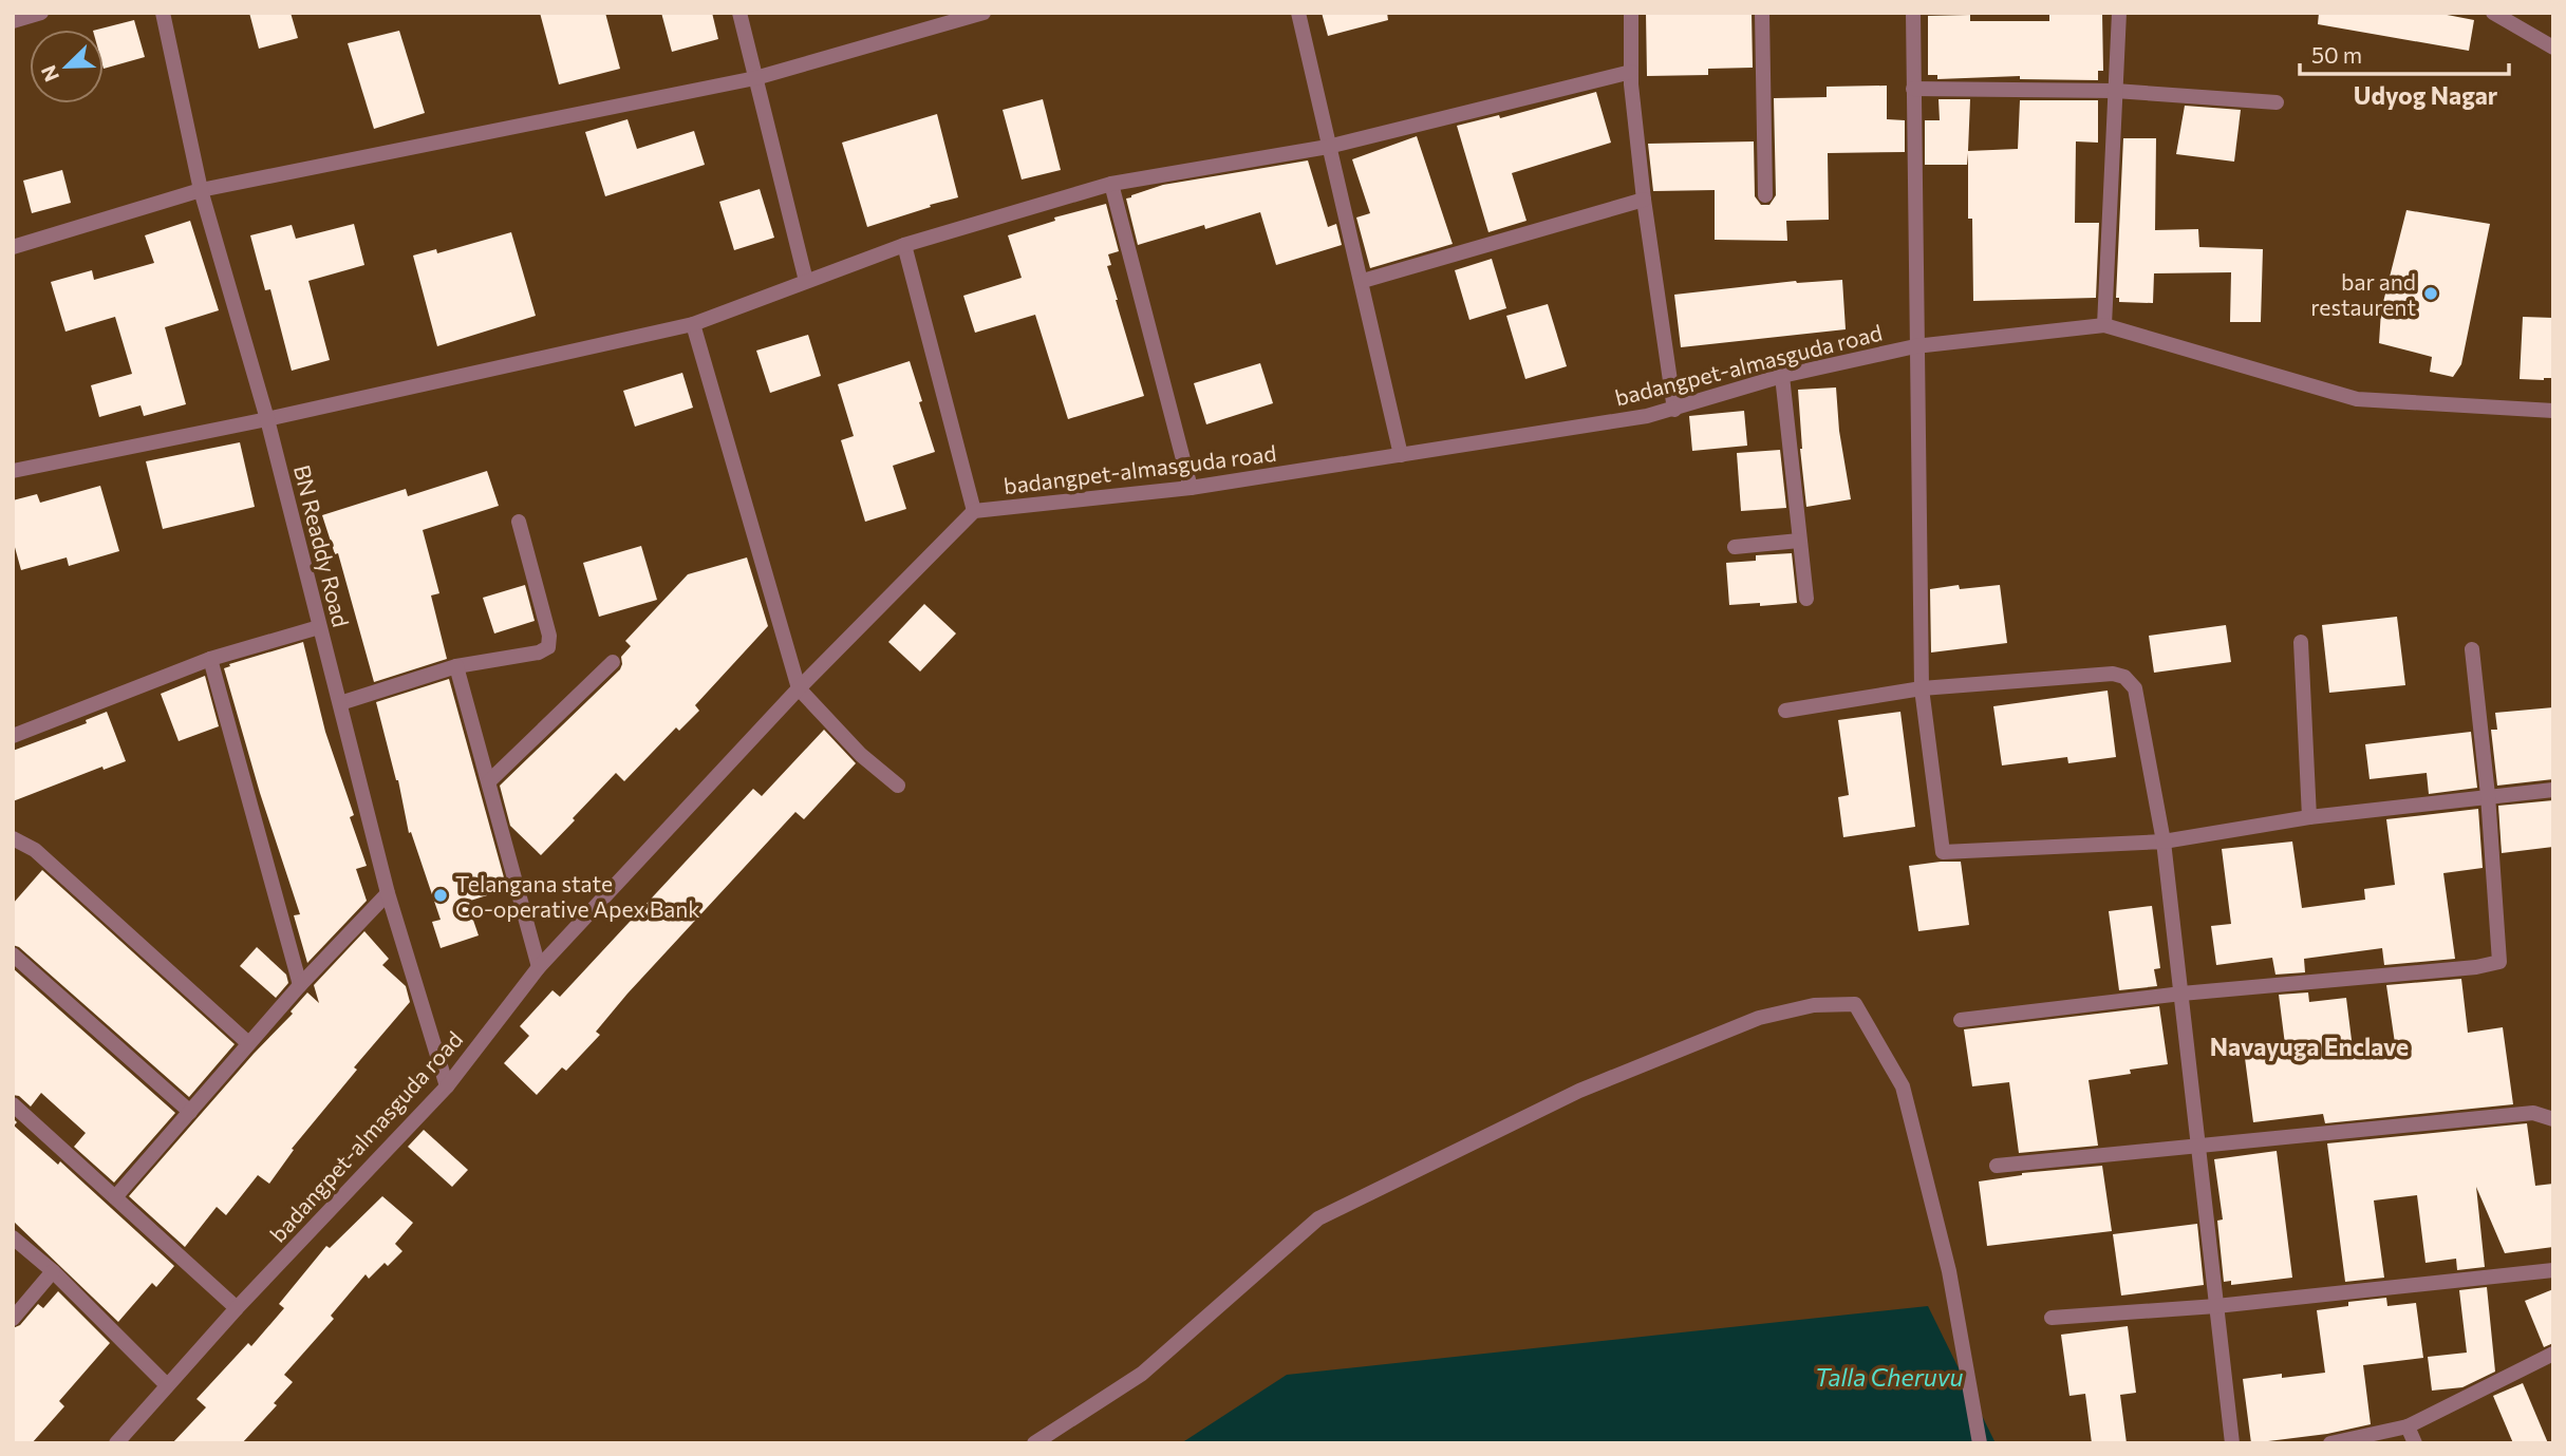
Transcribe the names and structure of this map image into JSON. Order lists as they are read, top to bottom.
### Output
{
  "streets": {
    "street": ["badangpet-almasguda road", "BN Readdy Road"]
  },
  "crossings": [
    ["badangpet-almasguda road", "BN Readdy Road"]
  ],
  "districts": ["Udyog Nagar", "Navayuga Enclave"],
  "water": ["Talla Cheruvu"],
  "places": ["bar and restaurent", "Telangana state Co-operative Apex Bank"],
  "scale_bar": "50 m",
  "north": "bottom left"
}
